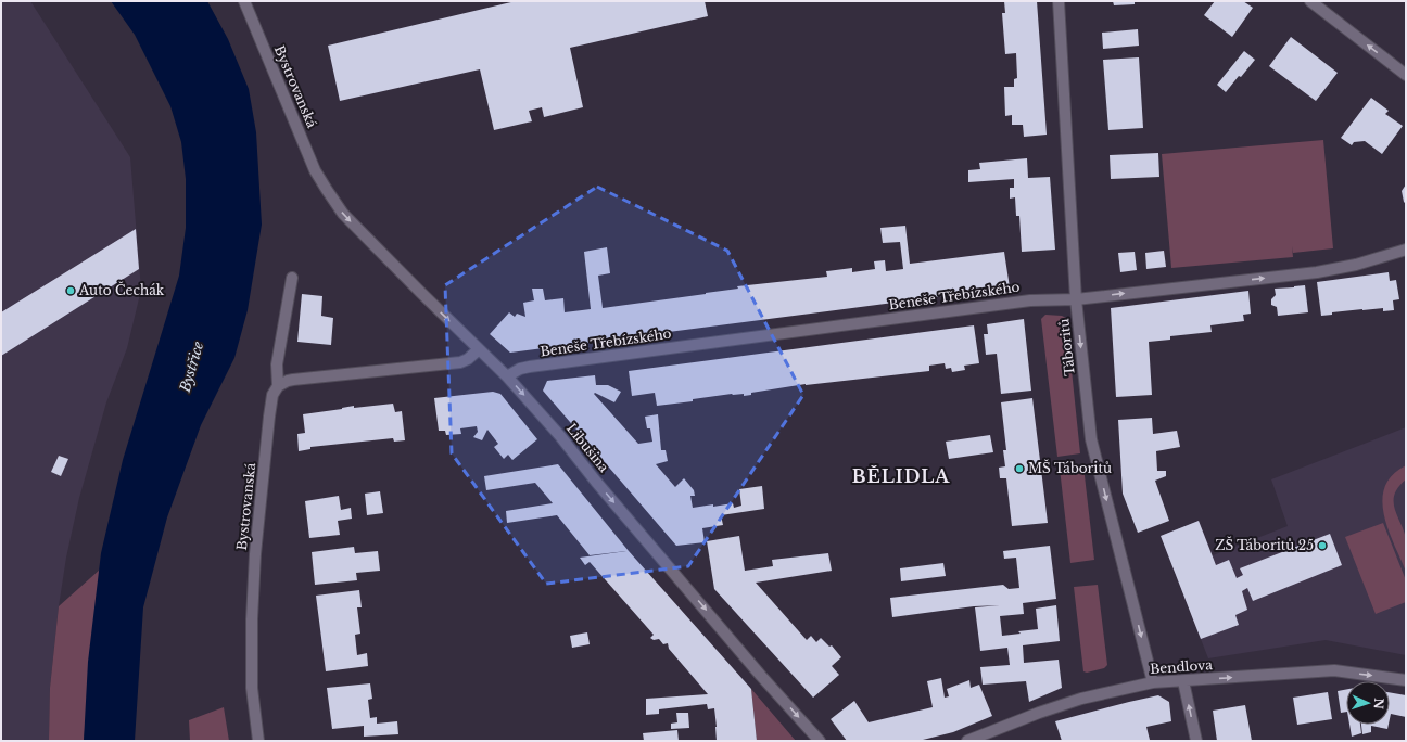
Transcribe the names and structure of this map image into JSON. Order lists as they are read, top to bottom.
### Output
{
  "streets": {
    "street": [
      "Bystrovanská",
      "Beneše Třebízského",
      "Táboritů",
      "Libušina",
      "Bendlova"
    ]
  },
  "crossings": [
    ["Bystrovanská", "Libušina"],
    ["Beneše Třebízského", "Táboritů"],
    ["Beneše Třebízského", "Libušina"],
    ["Táboritů", "Bendlova"]
  ],
  "one_way": [
    "Beneše Třebízského",
    "Táboritů",
    "Libušina",
    "Bendlova"
  ],
  "districts": ["BĚLIDLA"],
  "water": ["Bystřice"],
  "places": ["Auto Čechák", "MŠ Táboritů", "ZŠ Táboritů 25"],
  "north": "right"
}
